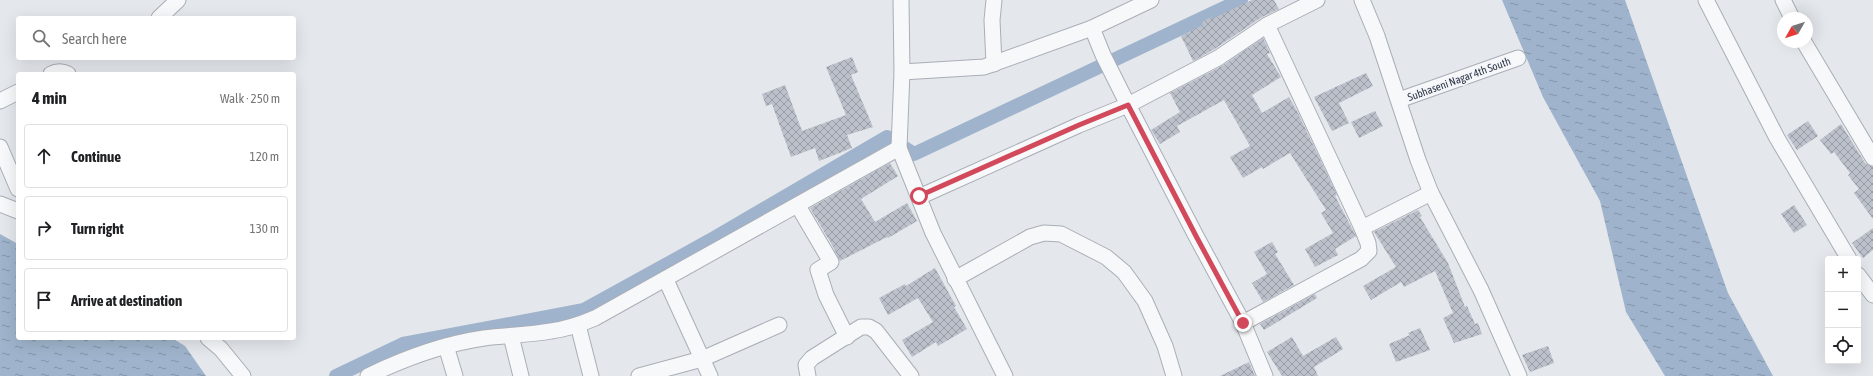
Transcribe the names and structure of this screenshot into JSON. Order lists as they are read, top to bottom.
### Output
{
  "streets": {
    "street": ["Subhaseni Nagar 4th South"]
  },
  "north": "bottom left",
  "page": {
    "search": "Search here",
    "heading": ["4 min", "Walk · 250 m"],
    "list": [
      ["Continue", "120 m"],
      ["Turn right", "130 m"],
      "Arrive at destination"
    ],
    "map_buttons": ["+", "−"]
  }
}
